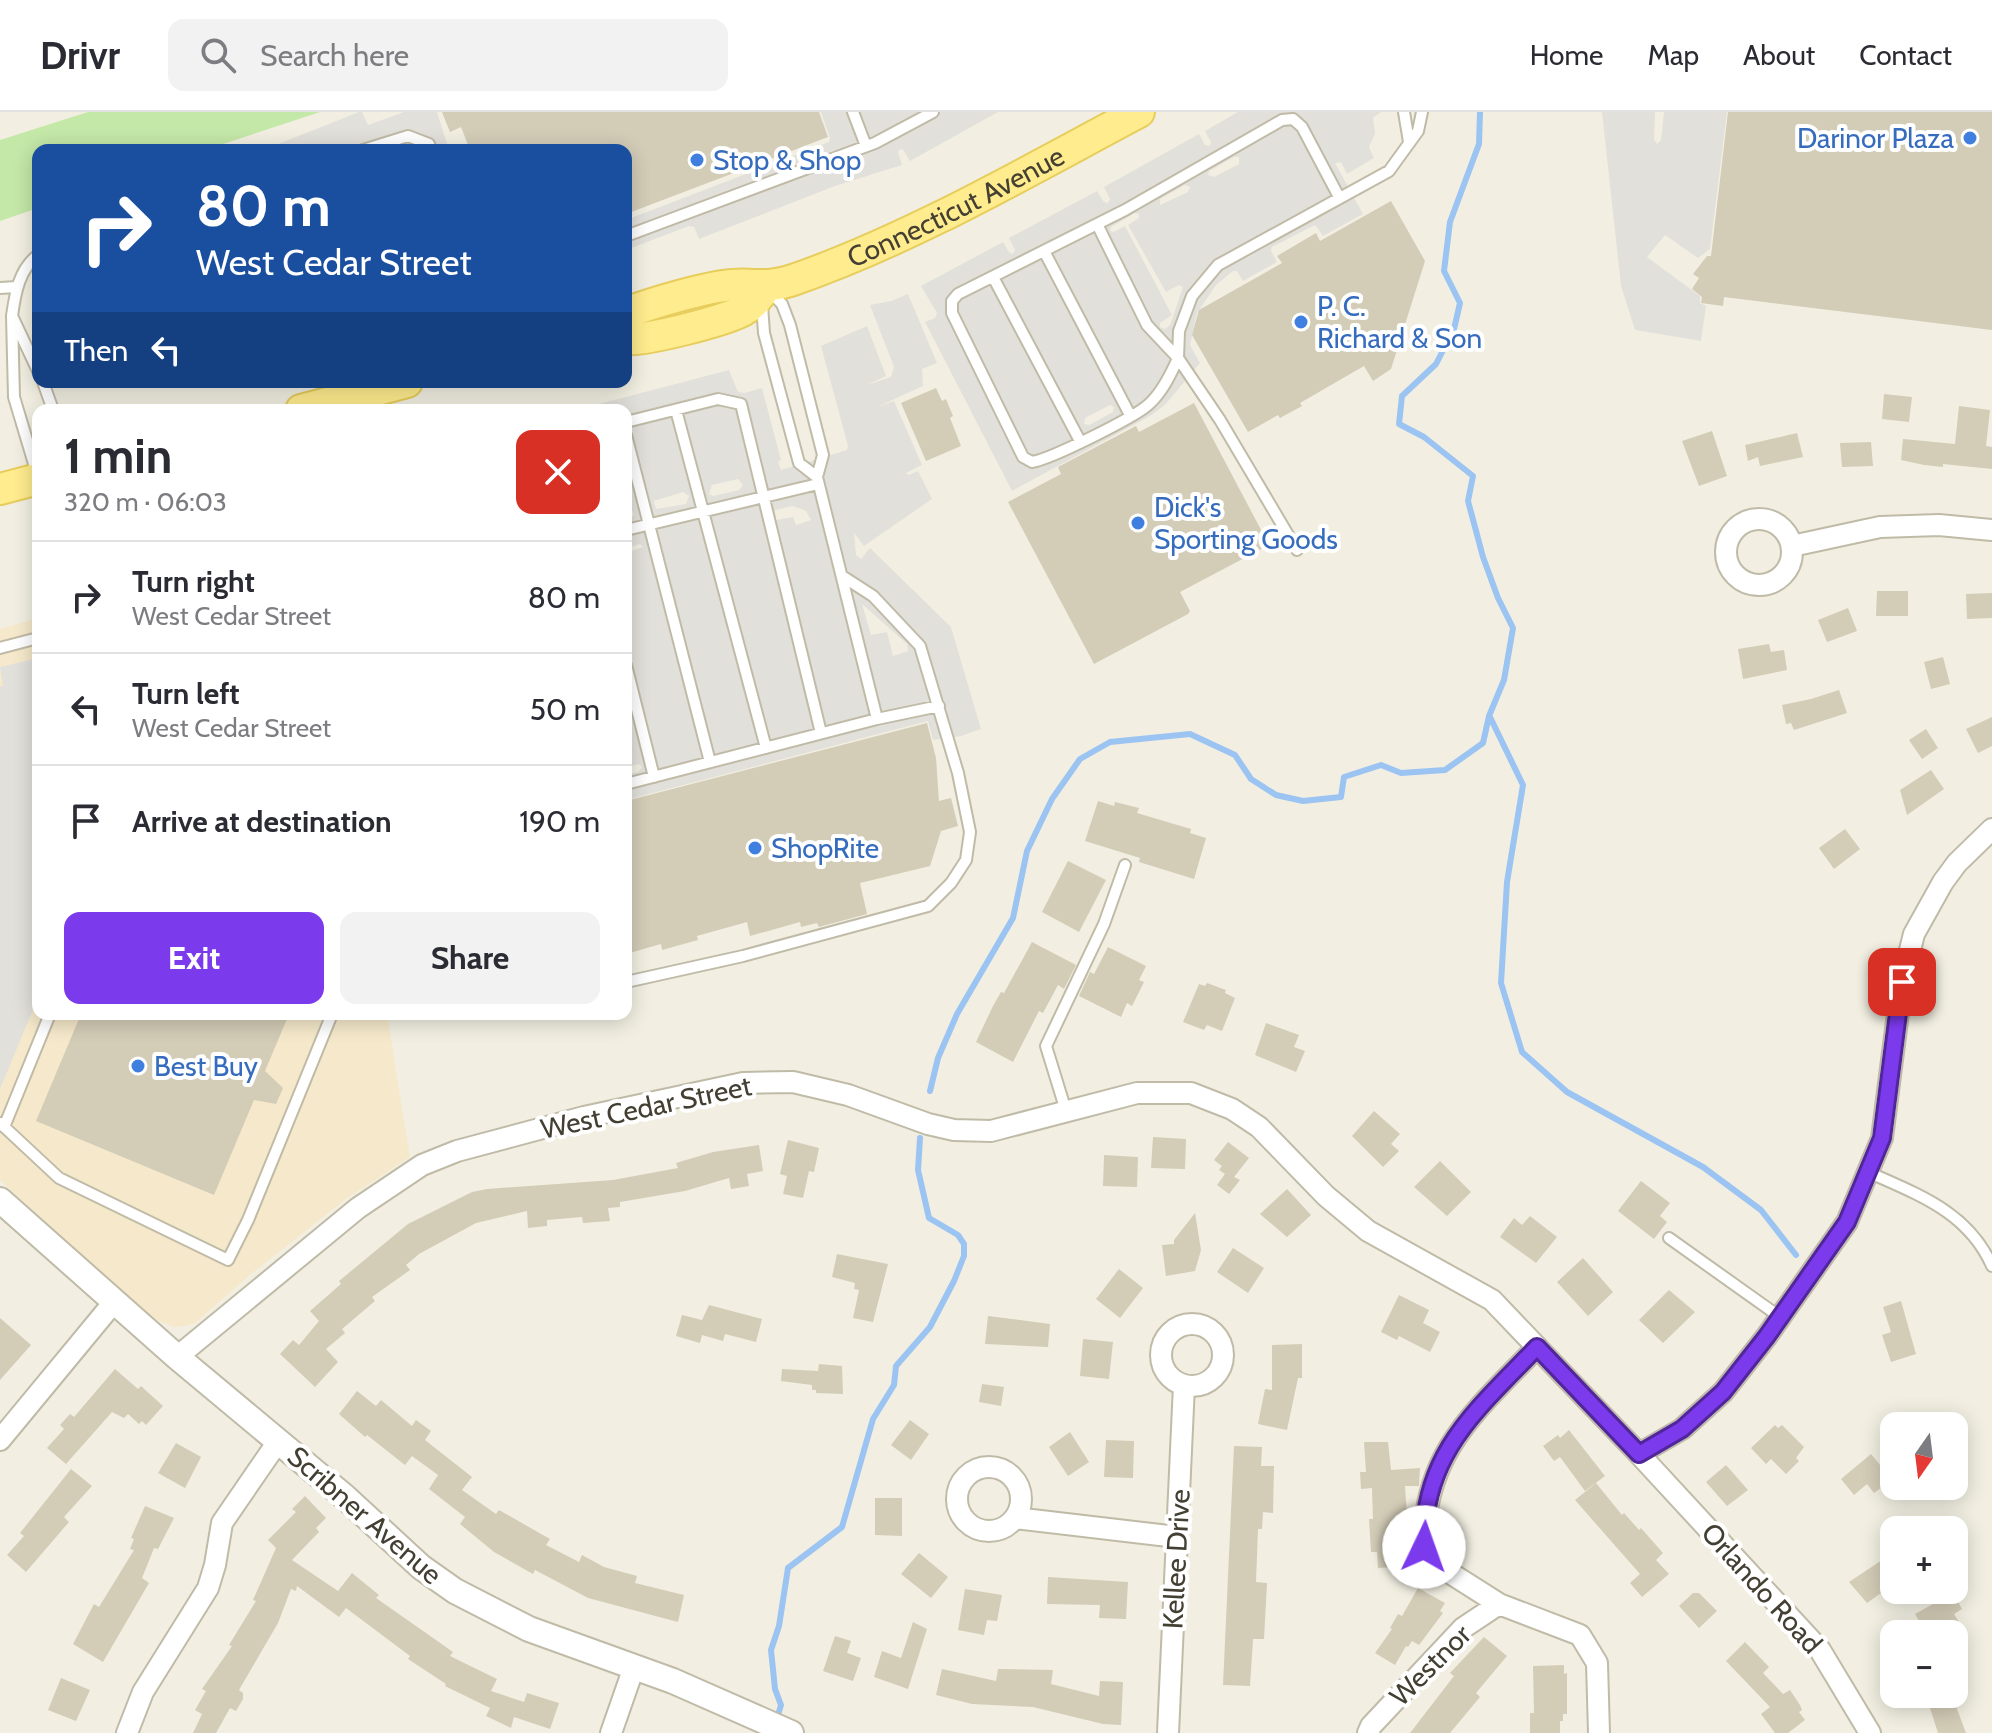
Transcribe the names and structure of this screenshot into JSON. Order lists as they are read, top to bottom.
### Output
{
  "streets": {
    "main road": ["Connecticut Avenue"],
    "street": [
      "West Cedar Street",
      "Scribner Avenue",
      "Kellee Drive",
      "Orlando Road",
      "Westnor"
    ]
  },
  "crossings": [
    ["West Cedar Street", "Scribner Avenue"],
    ["West Cedar Street", "Orlando Road"],
    ["West Cedar Street", "Westnor"]
  ],
  "places": [
    "Darinor Plaza",
    "Stop & Shop",
    "P. C. Richard & Son",
    "Dick's Sporting Goods",
    "ShopRite",
    "Best Buy"
  ],
  "north": "bottom",
  "page": {
    "header": "Drivr",
    "search": "Search here",
    "nav": [
      "Home",
      "Map",
      "About",
      "Contact"
    ],
    "turn": ["80 m", "West Cedar Street"],
    "then": "Then",
    "heading": ["1 min", "320 m · 06:03"],
    "list": [
      {
        "name": "Turn right",
        "note": "West Cedar Street",
        "value": "80 m"
      },
      {
        "name": "Turn left",
        "note": "West Cedar Street",
        "value": "50 m"
      },
      {
        "name": "Arrive at destination",
        "value": "190 m"
      }
    ],
    "buttons": ["Exit", "Share"],
    "map_buttons": ["+", "−"]
  }
}
